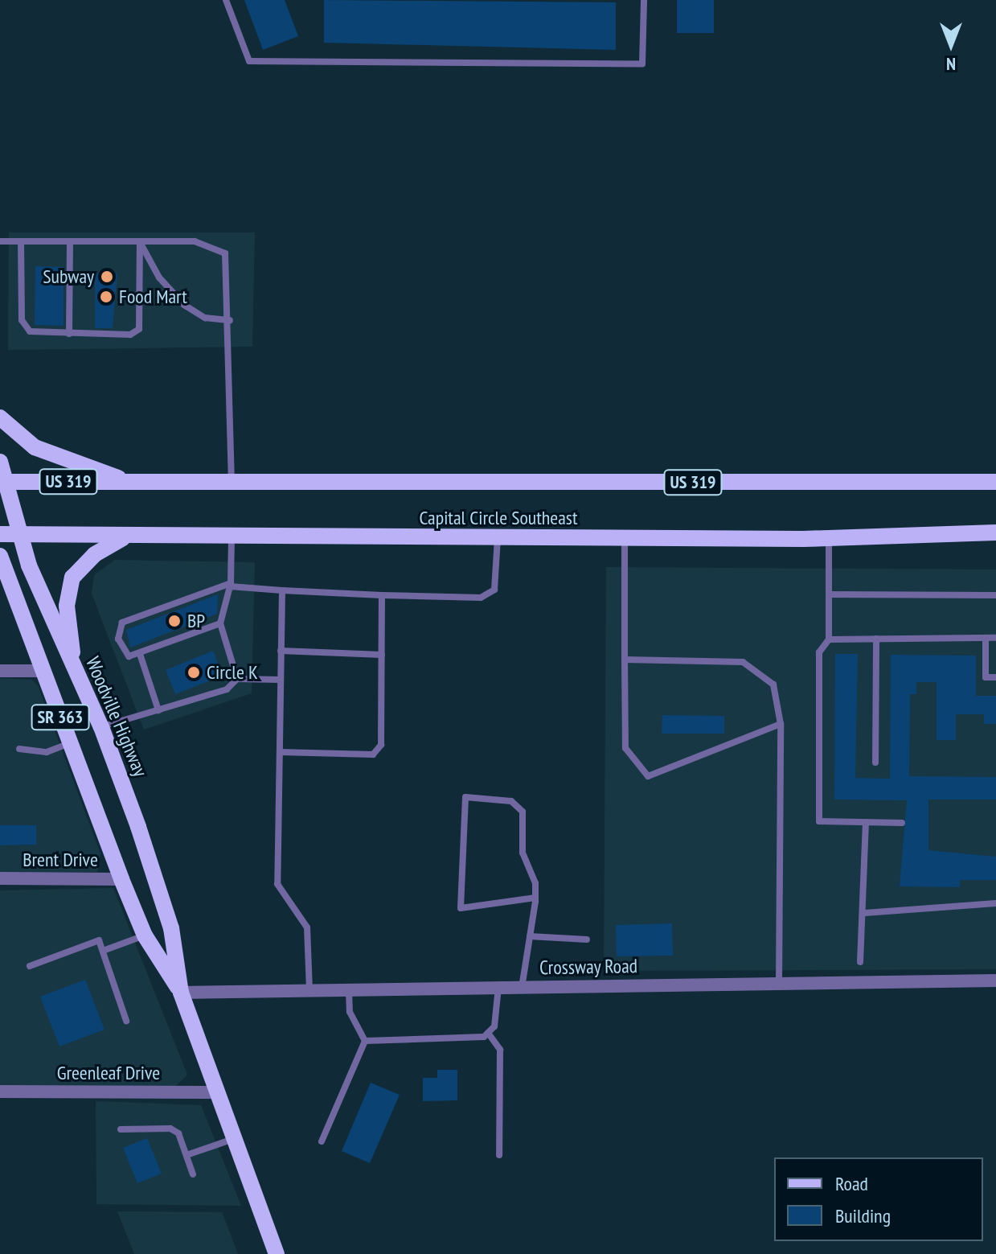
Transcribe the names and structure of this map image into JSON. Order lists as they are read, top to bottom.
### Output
{
  "streets": {
    "main road": [
      "US 319",
      "Capital Circle Southeast",
      "Woodville Highway",
      "SR 363"
    ],
    "street": ["Brent Drive", "Crossway Road", "Greenleaf Drive"]
  },
  "crossings": [
    ["Capital Circle Southeast", "Woodville Highway"],
    ["Woodville Highway", "Brent Drive"],
    ["Woodville Highway", "Crossway Road"],
    ["Woodville Highway", "Greenleaf Drive"]
  ],
  "places": [
    "Subway",
    "Food Mart",
    "BP",
    "Circle K"
  ],
  "legend": ["Road", "Building"],
  "north": "bottom"
}
